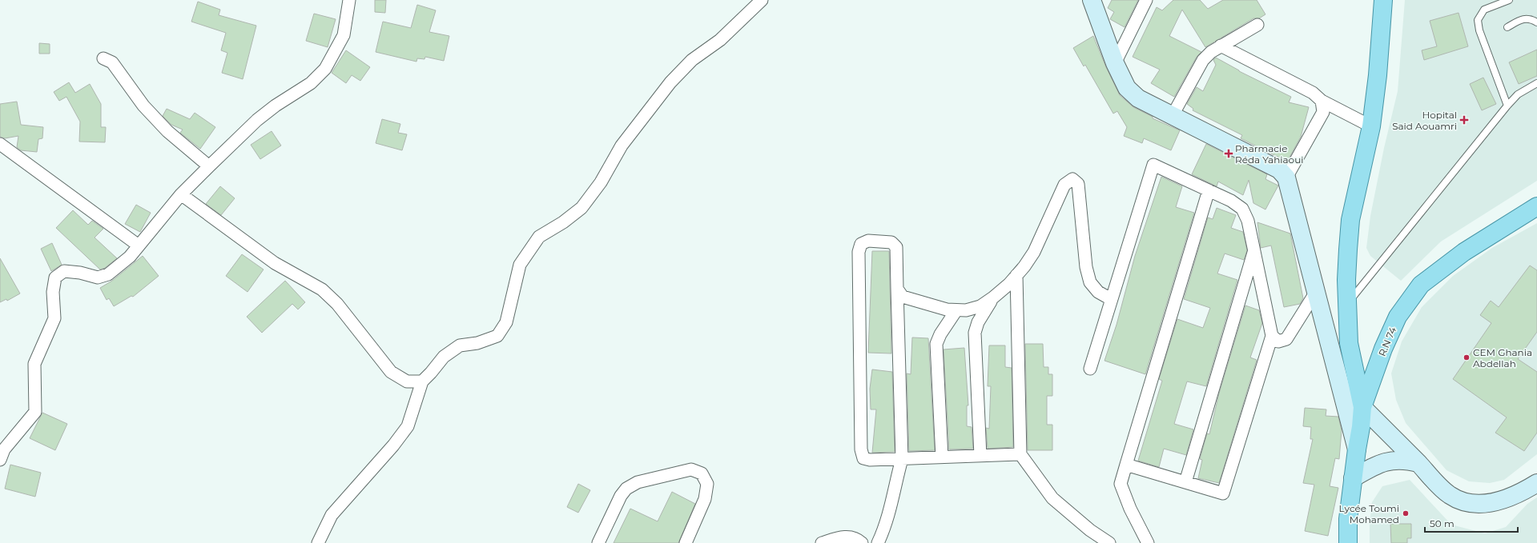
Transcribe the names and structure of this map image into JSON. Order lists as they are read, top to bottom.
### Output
{
  "streets": {
    "main road": ["R.N 74"]
  },
  "places": {
    "health": ["Hopital Said Aouamri", "Pharmacie Réda Yahiaoui"],
    "other": ["CEM Ghania Abdellah", "Lycée Toumi Mohamed"]
  },
  "scale_bar": "50 m"
}
